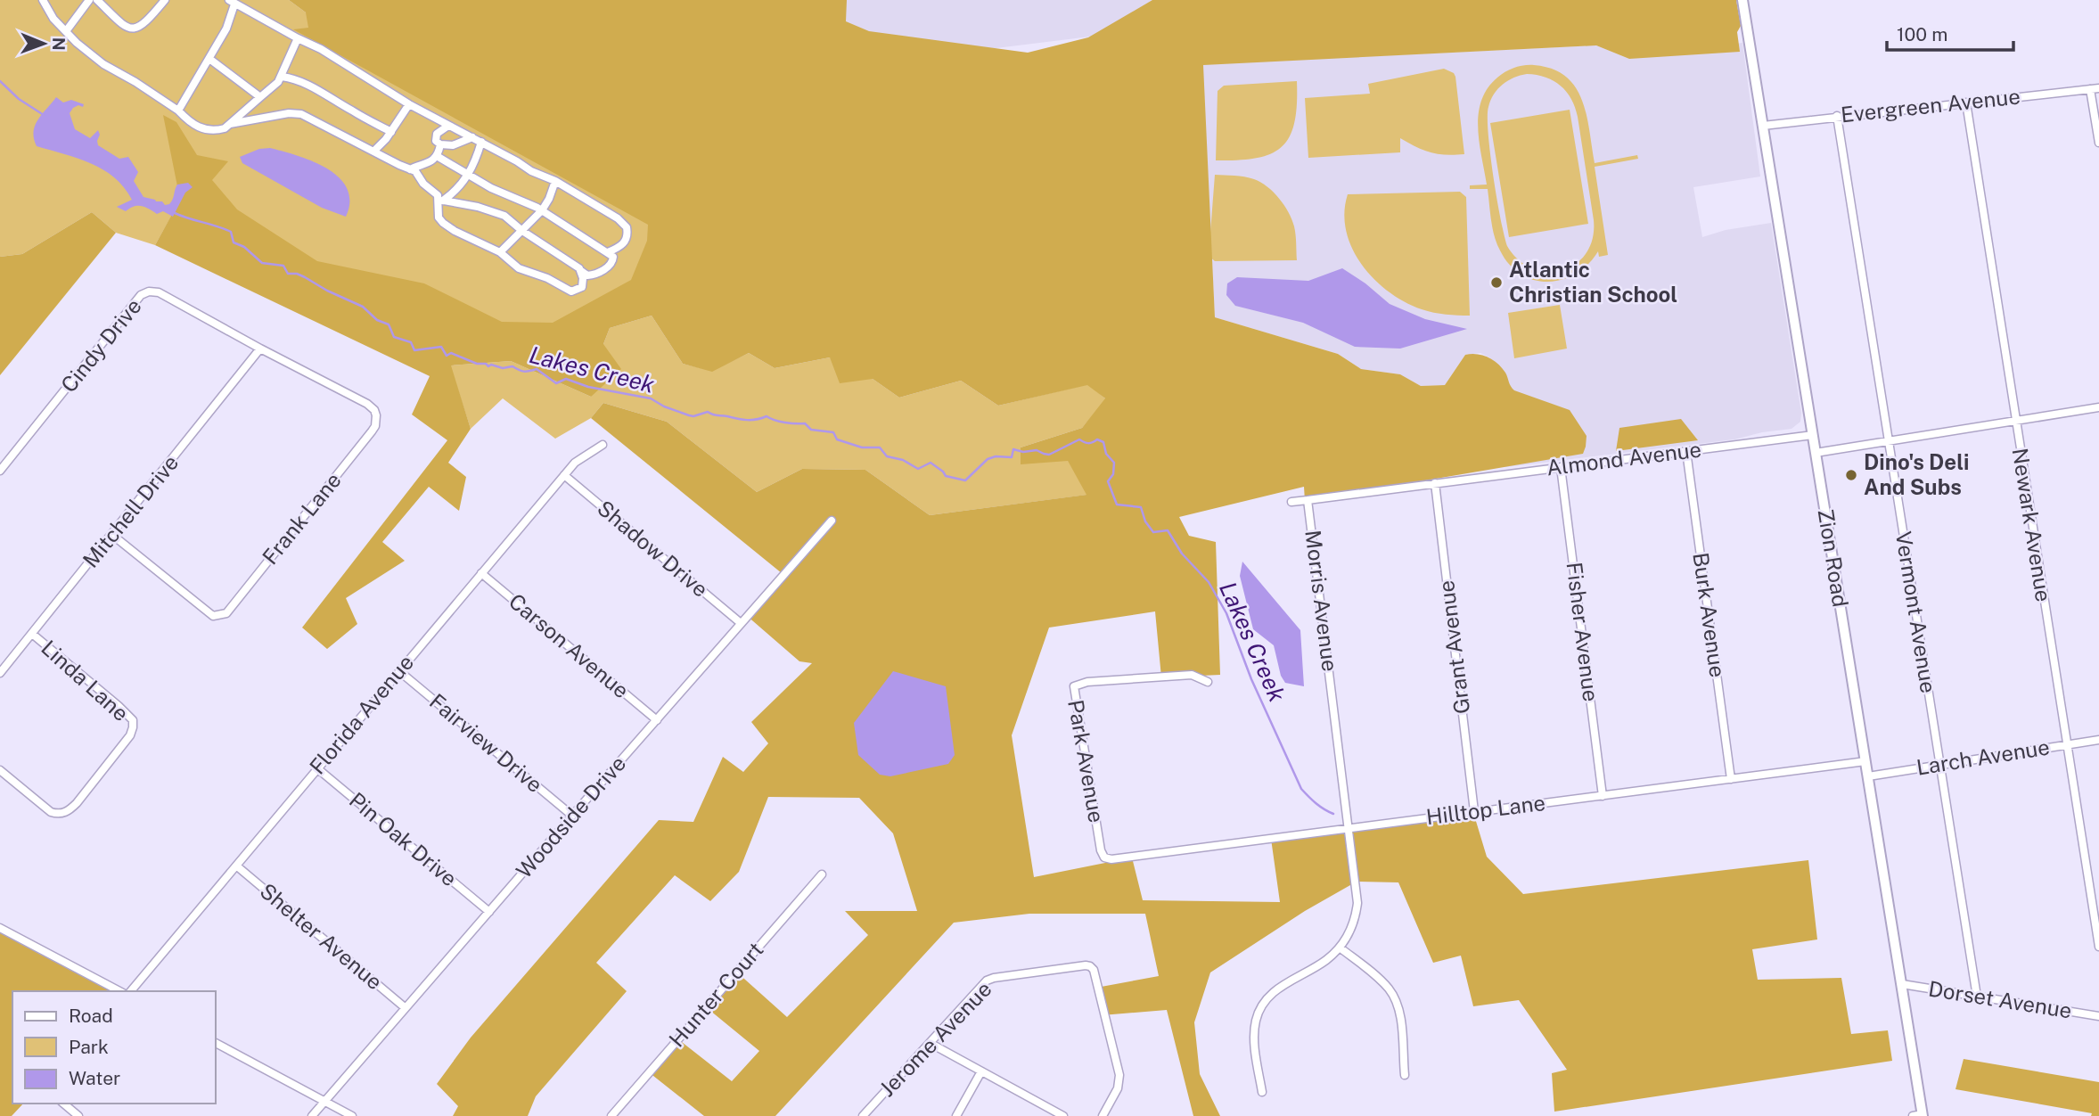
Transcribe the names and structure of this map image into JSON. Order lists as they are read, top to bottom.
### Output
{
  "streets": {
    "street": [
      "Evergreen Avenue",
      "Cindy Drive",
      "Almond Avenue",
      "Mitchell Drive",
      "Frank Lane",
      "Newark Avenue",
      "Shadow Drive",
      "Zion Road",
      "Morris Avenue",
      "Vermont Avenue",
      "Burk Avenue",
      "Fisher Avenue",
      "Carson Avenue",
      "Grant Avenue",
      "Linda Lane",
      "Florida Avenue",
      "Fairview Drive",
      "Larch Avenue",
      "Park Avenue",
      "Hilltop Lane",
      "Woodside Drive",
      "Pin Oak Drive",
      "Shelter Avenue",
      "Hunter Court",
      "Dorset Avenue",
      "Jerome Avenue"
    ]
  },
  "crossings": [
    ["Evergreen Avenue", "Newark Avenue"],
    ["Evergreen Avenue", "Zion Road"],
    ["Evergreen Avenue", "Vermont Avenue"],
    ["Cindy Drive", "Mitchell Drive"],
    ["Cindy Drive", "Frank Lane"],
    ["Almond Avenue", "Zion Road"],
    ["Almond Avenue", "Morris Avenue"],
    ["Almond Avenue", "Burk Avenue"],
    ["Almond Avenue", "Fisher Avenue"],
    ["Almond Avenue", "Grant Avenue"],
    ["Mitchell Drive", "Frank Lane"],
    ["Mitchell Drive", "Linda Lane"],
    ["Newark Avenue", "Larch Avenue"],
    ["Shadow Drive", "Florida Avenue"],
    ["Shadow Drive", "Woodside Drive"],
    ["Zion Road", "Larch Avenue"],
    ["Zion Road", "Hilltop Lane"],
    ["Zion Road", "Dorset Avenue"],
    ["Morris Avenue", "Grant Avenue"],
    ["Morris Avenue", "Hilltop Lane"],
    ["Vermont Avenue", "Larch Avenue"],
    ["Vermont Avenue", "Dorset Avenue"],
    ["Burk Avenue", "Hilltop Lane"],
    ["Fisher Avenue", "Hilltop Lane"],
    ["Carson Avenue", "Florida Avenue"],
    ["Carson Avenue", "Woodside Drive"],
    ["Grant Avenue", "Hilltop Lane"],
    ["Florida Avenue", "Fairview Drive"],
    ["Florida Avenue", "Pin Oak Drive"],
    ["Florida Avenue", "Shelter Avenue"],
    ["Fairview Drive", "Woodside Drive"],
    ["Park Avenue", "Hilltop Lane"],
    ["Woodside Drive", "Pin Oak Drive"],
    ["Woodside Drive", "Shelter Avenue"]
  ],
  "water": ["Lakes Creek"],
  "places": ["Atlantic Christian School", "Dino's Deli And Subs"],
  "legend": ["Road", "Park", "Water"],
  "scale_bar": "100 m",
  "north": "right"
}
